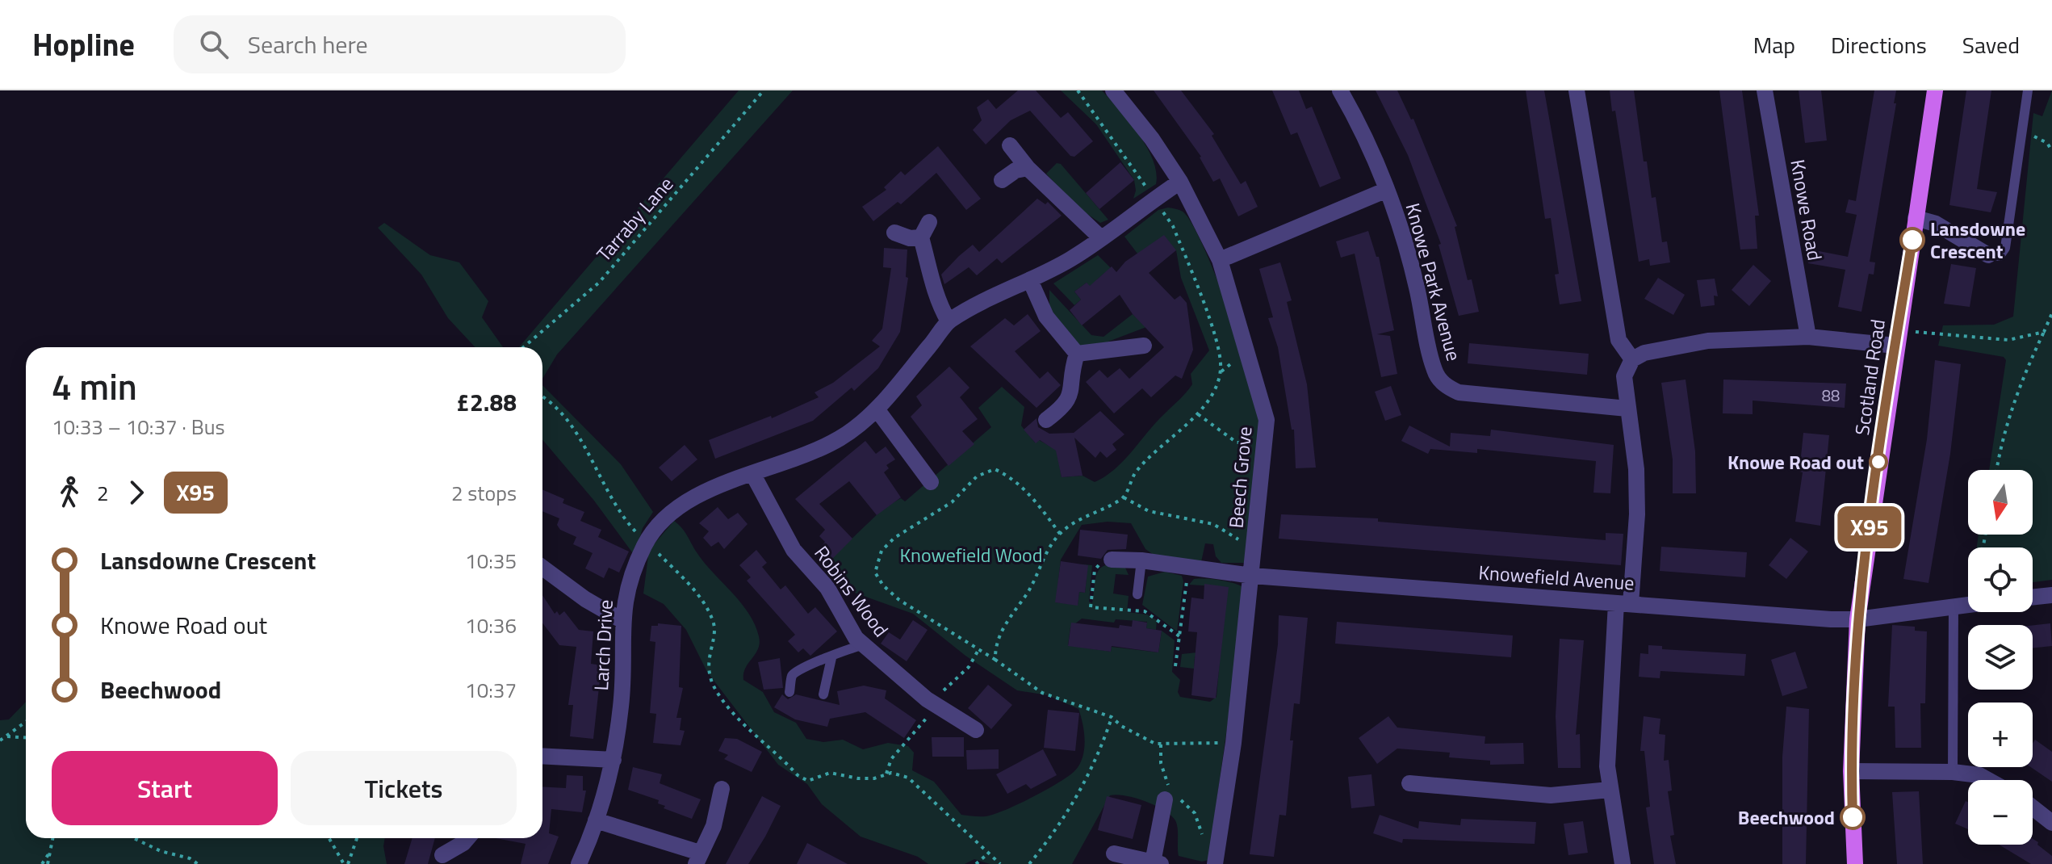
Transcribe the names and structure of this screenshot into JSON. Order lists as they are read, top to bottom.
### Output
{
  "streets": {
    "main road": ["Scotland Road"],
    "street": [
      "Knowe Road",
      "Knowe Park Avenue",
      "Beech Grove",
      "Knowefield Avenue",
      "Robins Wood",
      "Larch Drive"
    ],
    "path": ["Tarraby Lane"]
  },
  "crossings": [
    ["Scotland Road", "Knowefield Avenue"],
    ["Beech Grove", "Knowefield Avenue"],
    ["Beech Grove", "Larch Drive"],
    ["Robins Wood", "Larch Drive"]
  ],
  "parks": ["Knowefield Wood"],
  "places": ["Lansdowne Crescent", "Knowe Road out", "Beechwood"],
  "lines": ["bus line X95"],
  "house_numbers": ["88"],
  "north": "bottom",
  "page": {
    "header": "Hopline",
    "search": "Search here",
    "nav": ["Map", "Directions", "Saved"],
    "on_map": "X95",
    "heading": ["4 min", "10:33 – 10:37 · Bus", "£2.88"],
    "legs": ["2", "X95", "2 stops"],
    "map_buttons": ["+", "−"],
    "list": [
      {
        "name": "Lansdowne Crescent",
        "value": "10:35"
      },
      {
        "name": "Knowe Road out",
        "value": "10:36"
      },
      {
        "name": "Beechwood",
        "value": "10:37"
      }
    ],
    "buttons": ["Start", "Tickets"]
  }
}
